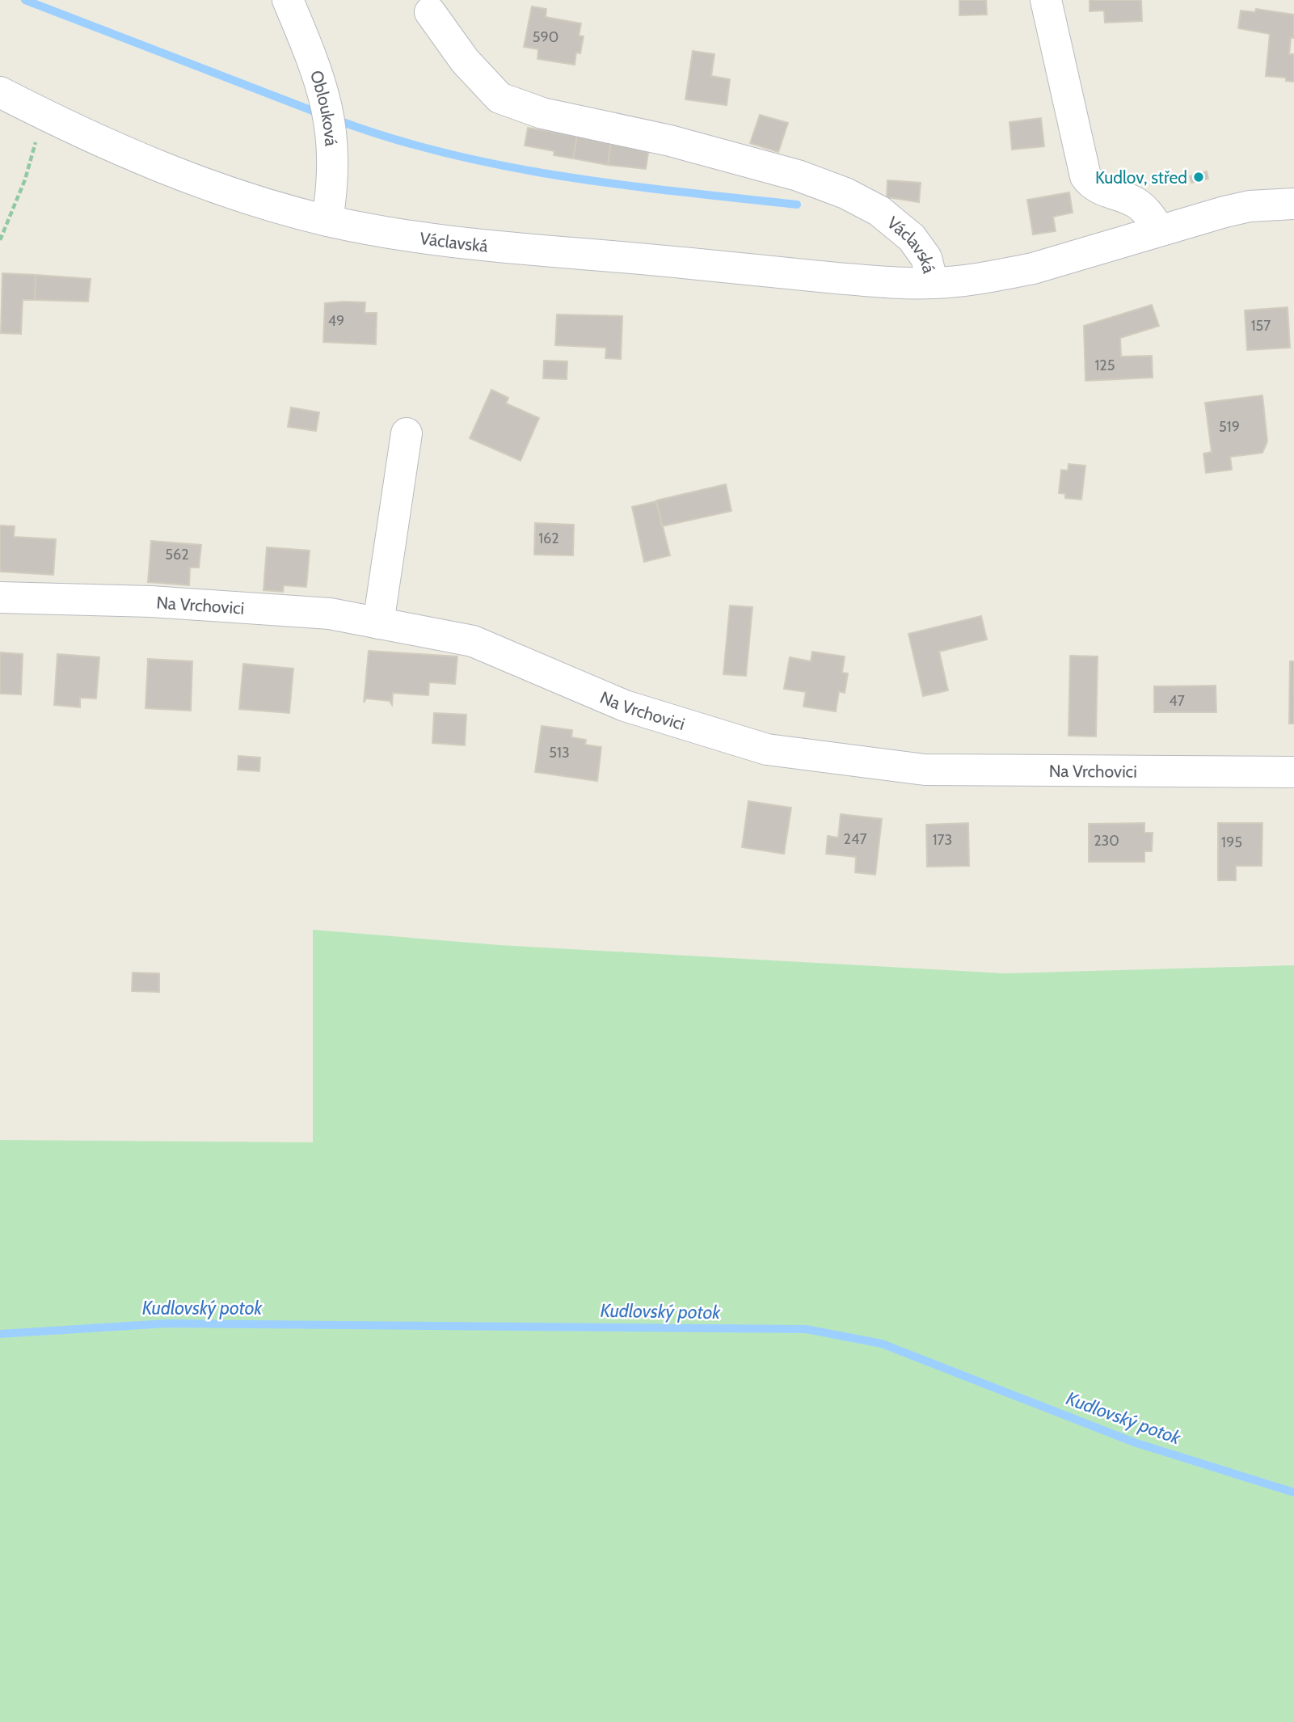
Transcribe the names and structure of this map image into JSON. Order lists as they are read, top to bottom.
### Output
{
  "streets": {
    "street": ["Oblouková", "Václavská", "Na Vrchovici"]
  },
  "crossings": [
    ["Oblouková", "Václavská"]
  ],
  "water": ["Kudlovský potok"],
  "places": ["Kudlov, střed"],
  "house_numbers": [
    "590",
    "49",
    "157",
    "125",
    "519",
    "162",
    "562",
    "47",
    "513",
    "247",
    "173",
    "230",
    "195"
  ]
}
